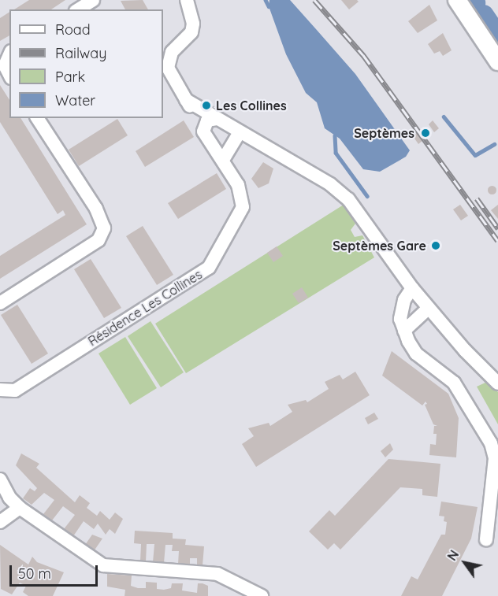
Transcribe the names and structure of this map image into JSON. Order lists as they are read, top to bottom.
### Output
{
  "streets": {
    "street": ["Résidence Les Collines"]
  },
  "places": ["Les Collines", "Septèmes", "Septèmes Gare"],
  "legend": [
    "Road",
    "Railway",
    "Park",
    "Water"
  ],
  "scale_bar": "50 m",
  "north": "top left"
}
